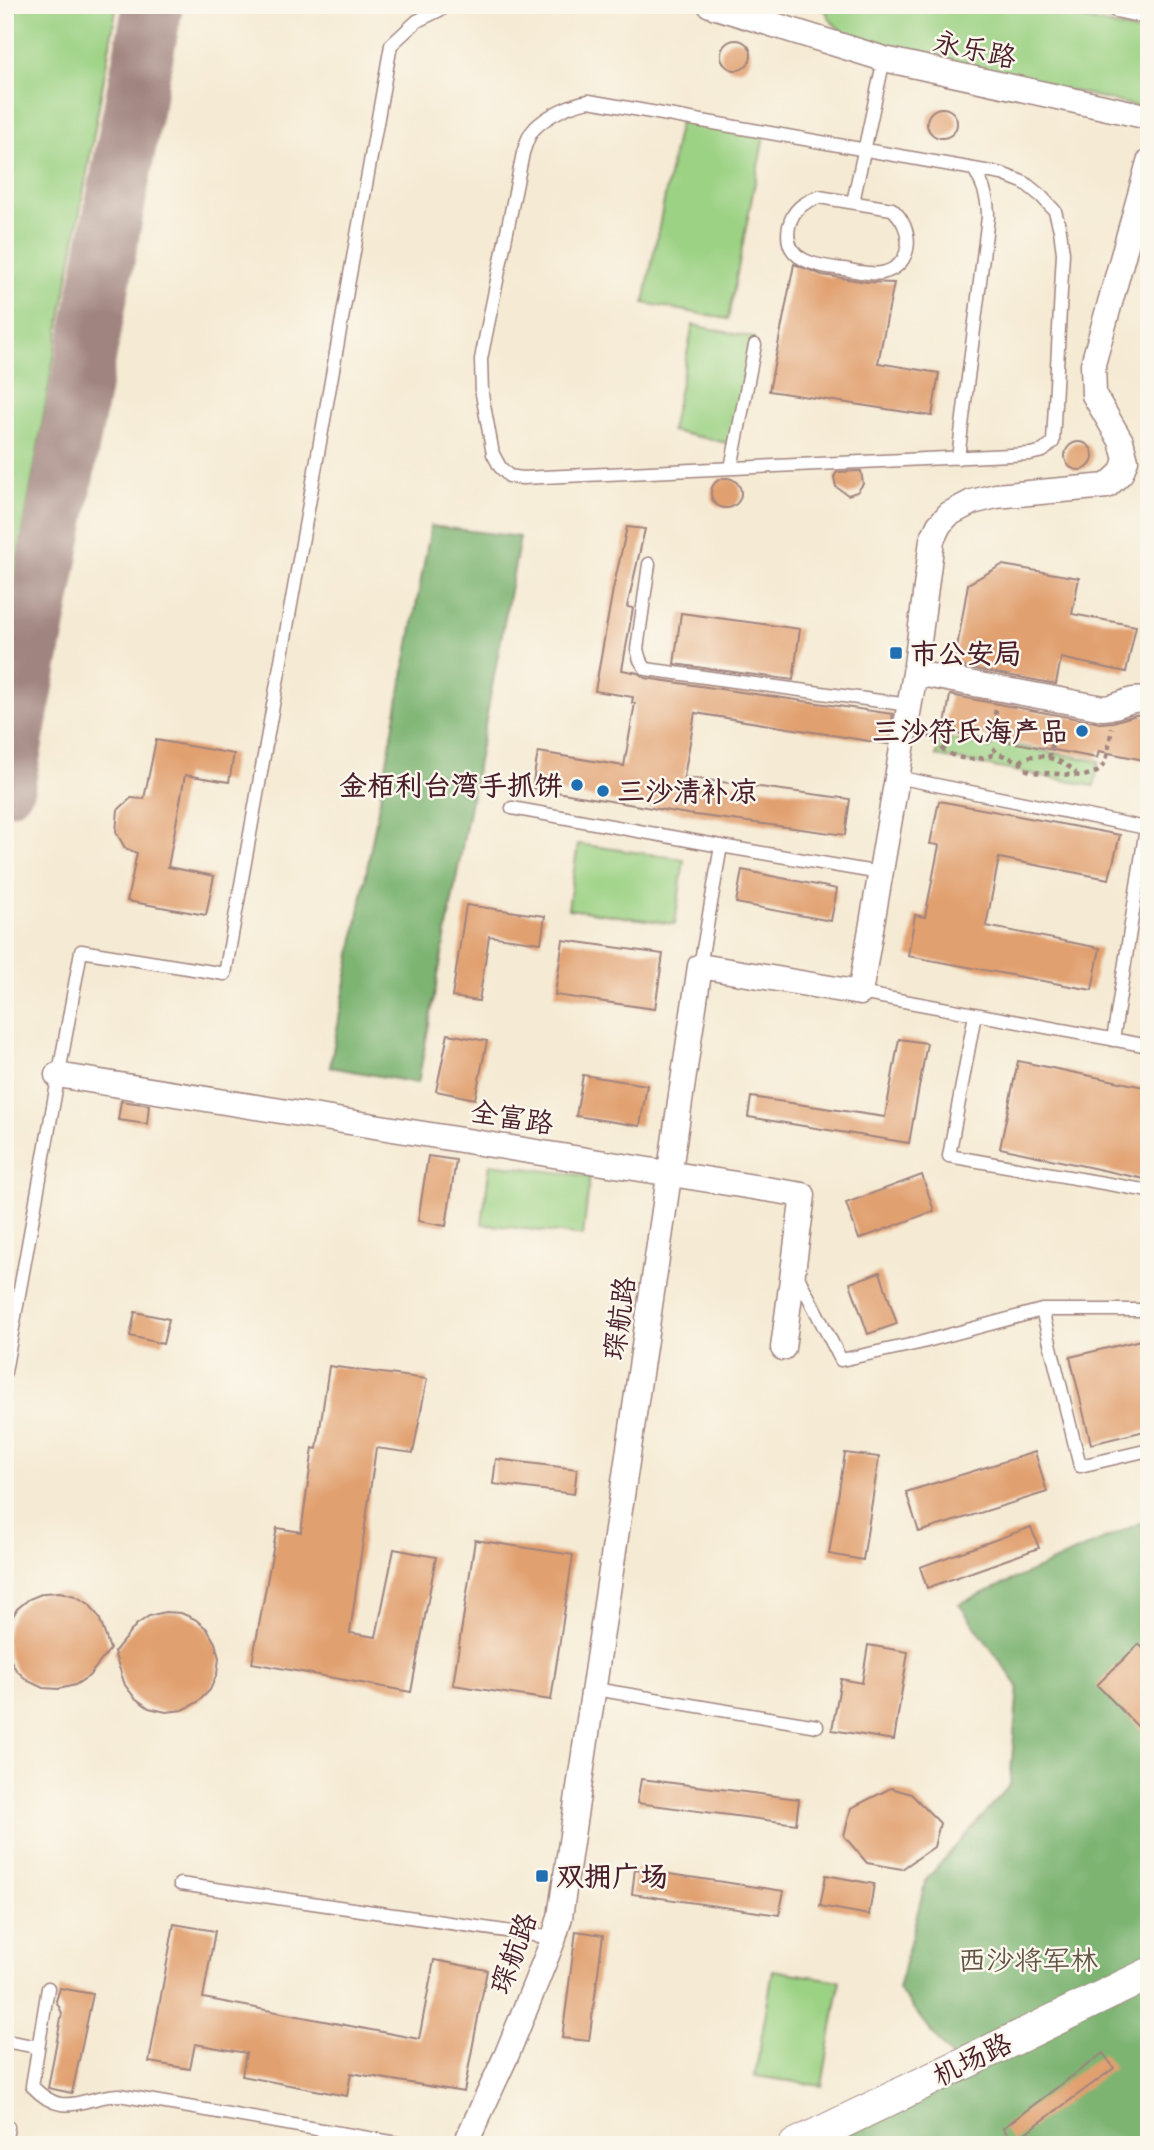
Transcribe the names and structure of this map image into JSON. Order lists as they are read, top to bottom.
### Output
{
  "streets": {
    "street": [
      "永乐路",
      "全富路",
      "琛航路",
      "机场路"
    ]
  },
  "crossings": [
    ["全富路", "琛航路"]
  ],
  "parks": ["西沙将军林"],
  "places": {
    "transit": ["市公安局", "双拥广场"],
    "other": ["三沙符氏海产品", "金栢利台湾手抓饼", "三沙清补凉"]
  }
}
